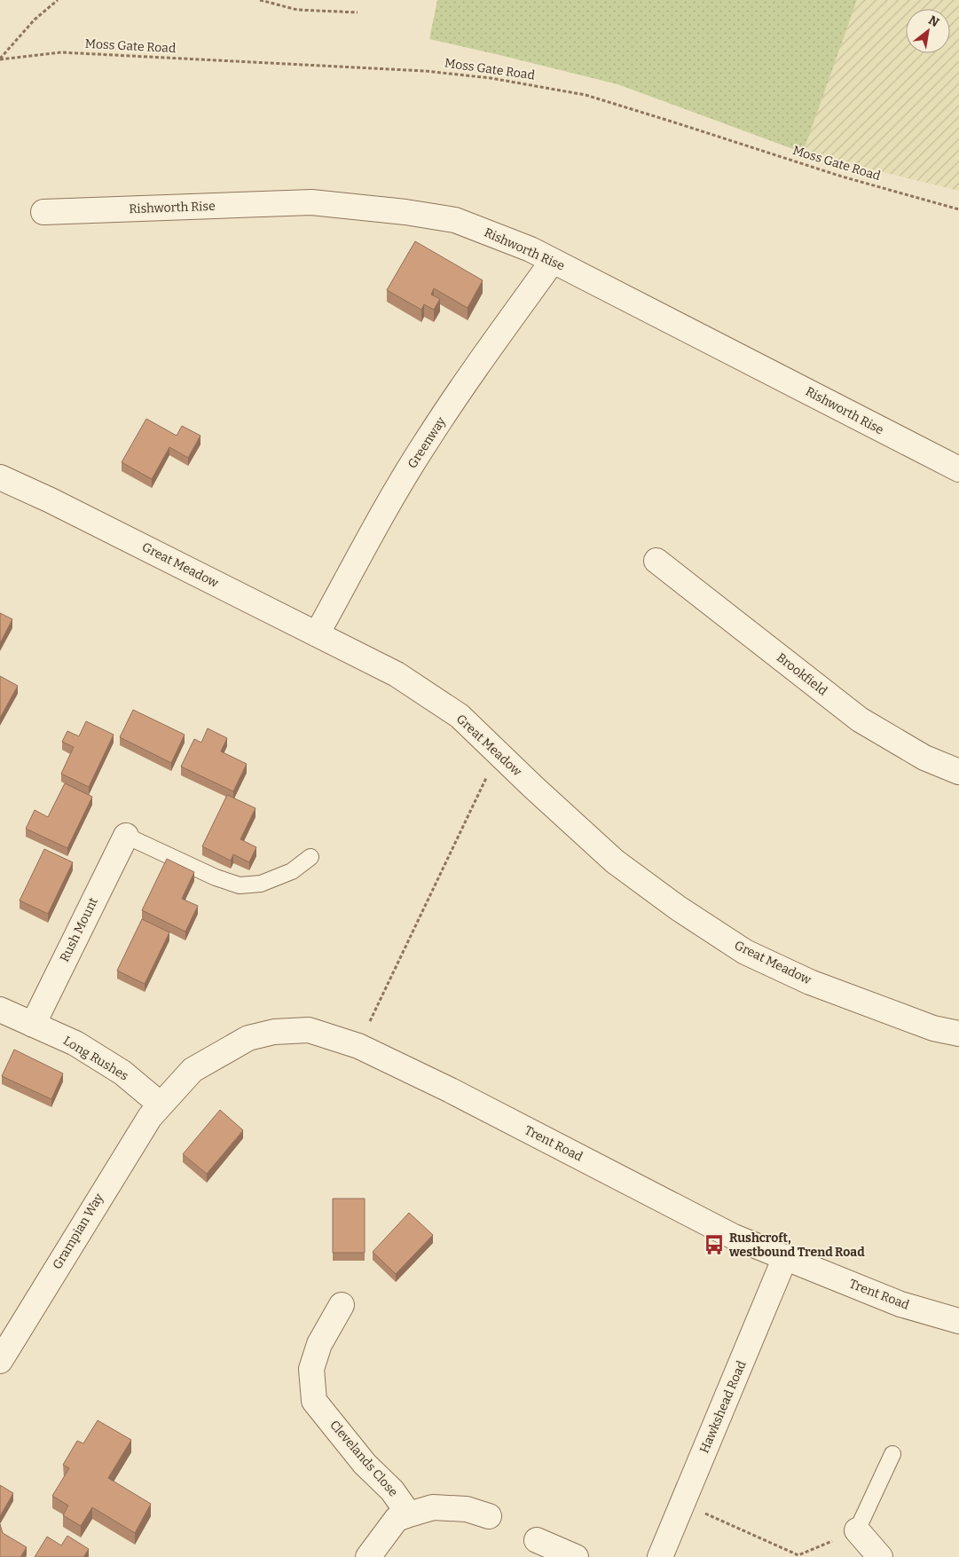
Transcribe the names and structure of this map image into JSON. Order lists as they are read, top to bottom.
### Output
{
  "streets": {
    "street": [
      "Rishworth Rise",
      "Greenway",
      "Great Meadow",
      "Brookfield",
      "Rush Mount",
      "Long Rushes",
      "Trent Road",
      "Grampian Way",
      "Hawkshead Road",
      "Clevelands Close"
    ],
    "path": ["Moss Gate Road"]
  },
  "crossings": [
    ["Rishworth Rise", "Greenway"],
    ["Greenway", "Great Meadow"],
    ["Rush Mount", "Long Rushes"],
    ["Long Rushes", "Trent Road"],
    ["Long Rushes", "Grampian Way"],
    ["Trent Road", "Grampian Way"],
    ["Trent Road", "Hawkshead Road"]
  ],
  "places": {
    "bus stop": ["Rushcroft, westbound Trend Road"]
  },
  "north": "top right"
}
